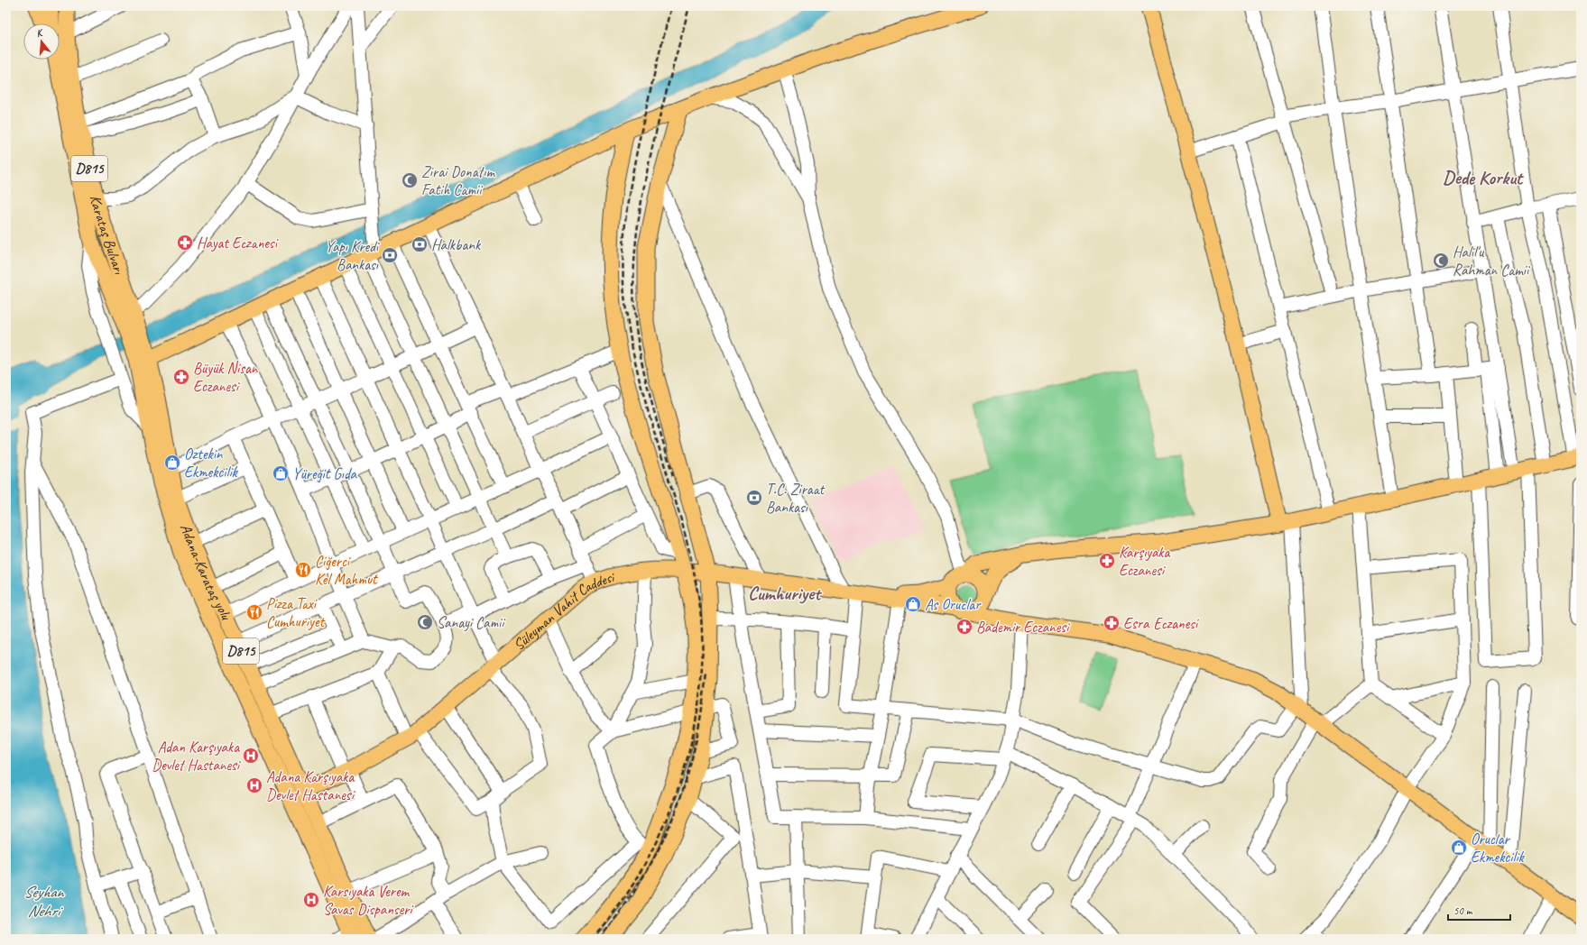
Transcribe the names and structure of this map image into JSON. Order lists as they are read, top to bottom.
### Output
{
  "streets": {
    "main road": [
      "D815",
      "Karataş Bulvarı",
      "Adana-Karataş yolu",
      "Süleyman Vahit Caddesi"
    ]
  },
  "crossings": [
    ["Karataş Bulvarı", "Adana-Karataş yolu"],
    ["Adana-Karataş yolu", "Süleyman Vahit Caddesi"]
  ],
  "districts": ["Dede Korkut", "Cumhuriyet"],
  "water": ["Seyhan Nehri"],
  "places": {
    "mosque": ["Zirai Donatım Fatih Camii", "Halil'u Rahman Camii", "Sanayi Camii"],
    "pharmacy": [
      "Hayat Eczanesi",
      "Büyük Nisan Eczanesi",
      "Karşıyaka Eczanesi",
      "Esra Eczanesi",
      "Bademir Eczanesi"
    ],
    "bank": ["Halkbank", "Yapı Kredi Bankası", "T.C. Ziraat Bankası"],
    "shop": [
      "Oztekin Ekmekcilik",
      "Yüreğit Gıda",
      "As Oruclar",
      "Oruclar Ekmekcilik"
    ],
    "restaurant": ["Ciğerci Kel Mahmut", "Pizza Taxi Cumhuriyet"],
    "hospital": ["Adan Karşıyaka Devlet Hastanesi", "Adana Karşıyaka Devlet Hastanesi", "Karsıyaka Verem Savas Dispanseri"]
  },
  "scale_bar": "50 m",
  "north": "top"
}
